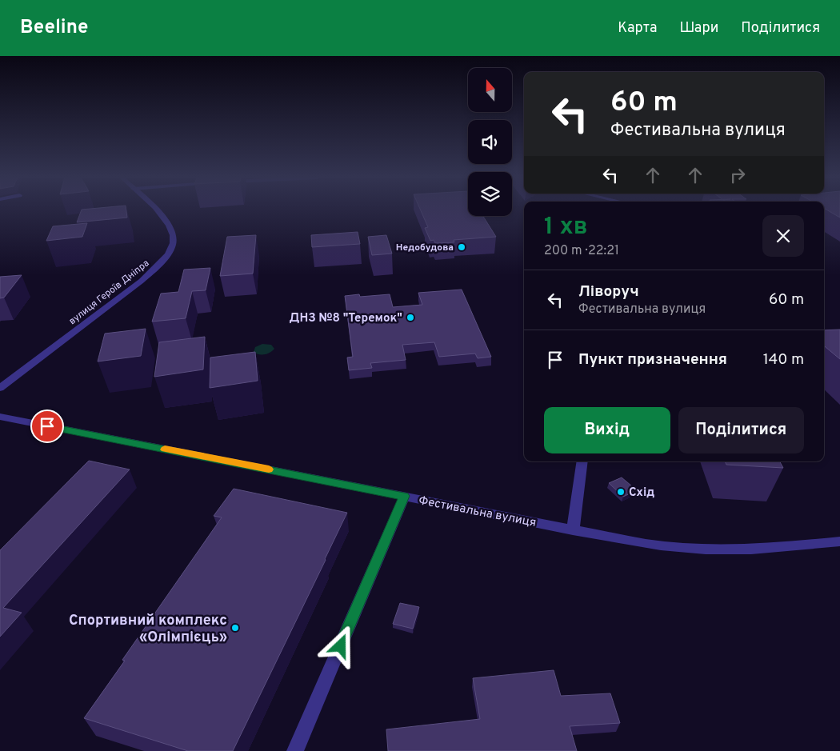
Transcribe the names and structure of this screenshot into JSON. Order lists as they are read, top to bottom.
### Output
{
  "streets": {
    "street": ["вулиця Героїв Дніпра", "Фестивальна вулиця"]
  },
  "places": [
    "Недобудова",
    "ДНЗ №8 \"Теремок\"",
    "Схід",
    "Спортивний комплекс «Олімпієць»"
  ],
  "north": "top",
  "page": {
    "header": "Beeline",
    "nav": ["Карта", "Шари", "Поділитися"],
    "turn": ["60 m", "Фестивальна вулиця"],
    "heading": ["1 хв", "200 m · 22:21"],
    "list": [
      {
        "name": "Ліворуч",
        "note": "Фестивальна вулиця",
        "value": "60 m"
      },
      {
        "name": "Пункт призначення",
        "value": "140 m"
      }
    ],
    "buttons": ["Вихід", "Поділитися"]
  }
}
